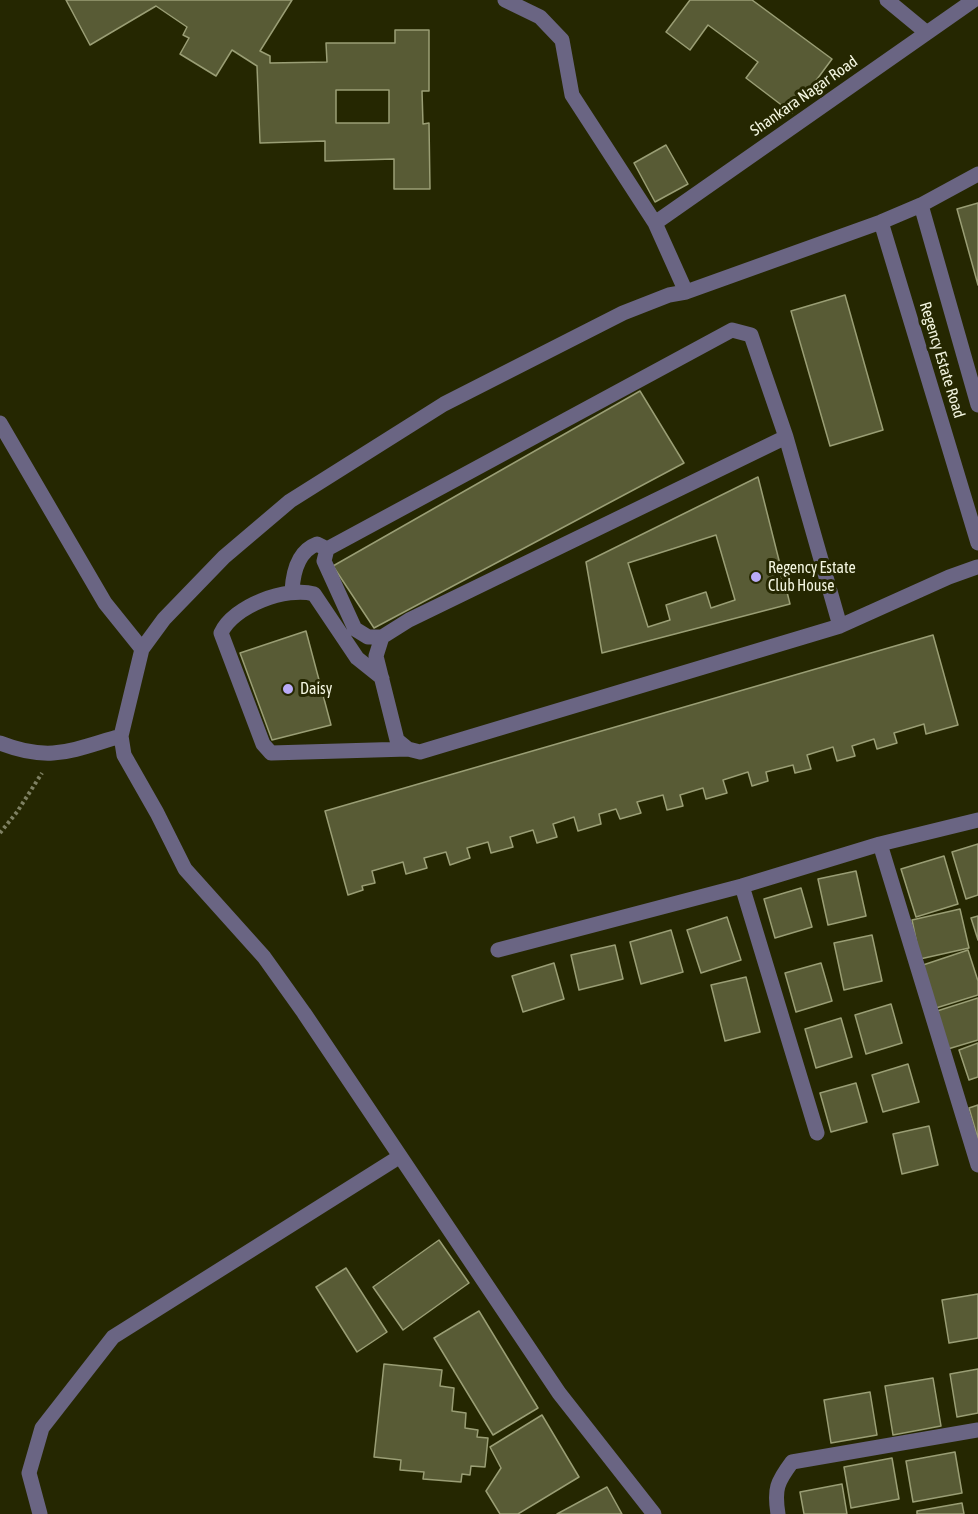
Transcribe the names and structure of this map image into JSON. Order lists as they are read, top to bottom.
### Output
{
  "streets": {
    "street": ["Shankara Nagar Road", "Regency Estate Road"]
  },
  "places": ["Regency Estate Club House", "Daisy"]
}
